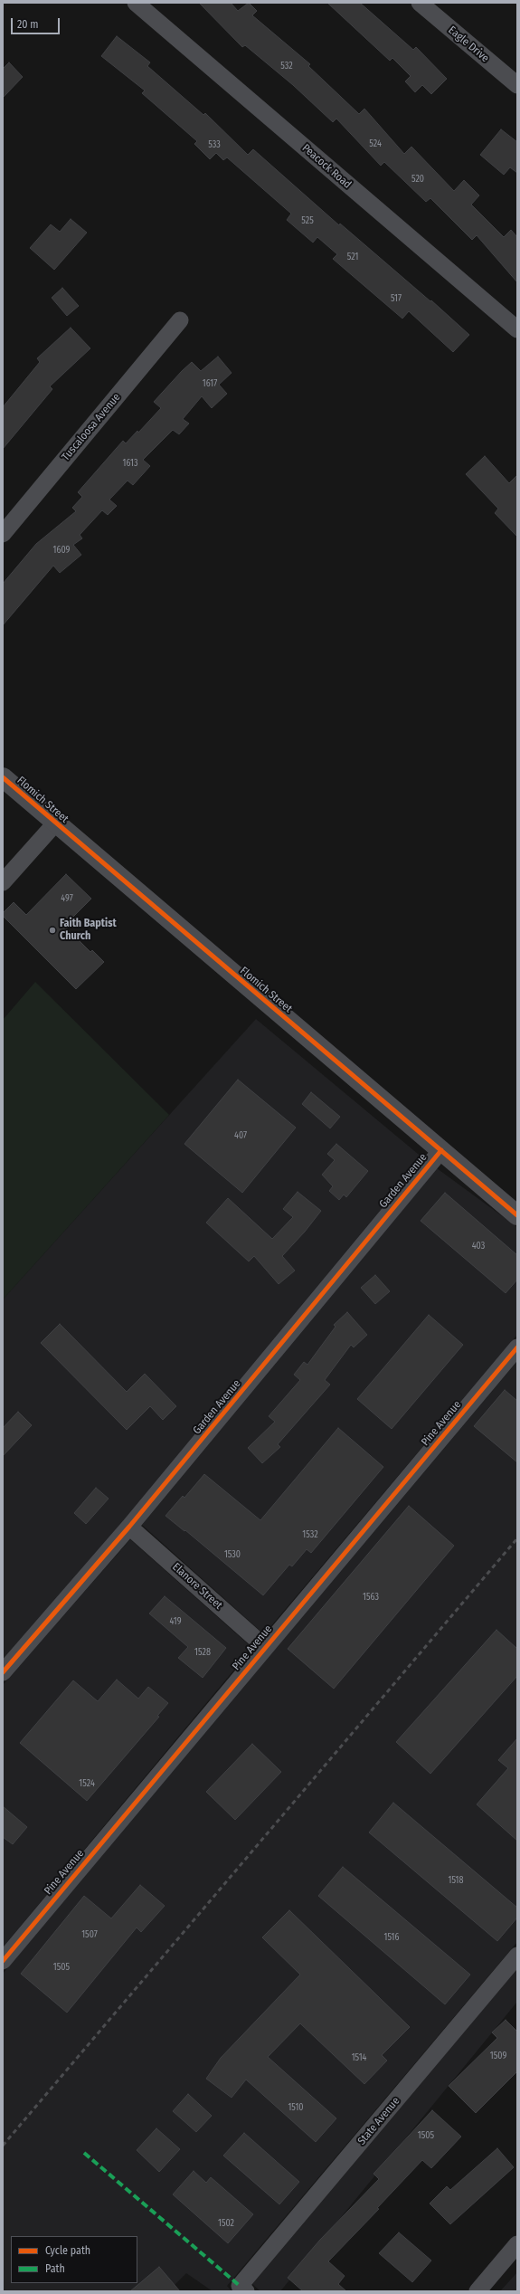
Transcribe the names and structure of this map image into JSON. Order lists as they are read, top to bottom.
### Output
{
  "streets": {
    "street": [
      "Eagle Drive",
      "Peacock Road",
      "Tuscaloosa Avenue",
      "Flomich Street",
      "Garden Avenue",
      "Pine Avenue",
      "Elanore Street",
      "State Avenue"
    ]
  },
  "crossings": [
    ["Flomich Street", "Garden Avenue"],
    ["Garden Avenue", "Elanore Street"],
    ["Pine Avenue", "Elanore Street"]
  ],
  "places": ["Faith Baptist Church"],
  "house_numbers": [
    "532",
    "524",
    "533",
    "520",
    "525",
    "521",
    "517",
    "1617",
    "1613",
    "1609",
    "497",
    "407",
    "403",
    "1532",
    "1530",
    "1563",
    "419",
    "1528",
    "1524",
    "1518",
    "1507",
    "1516",
    "1505",
    "1509",
    "1514",
    "1510",
    "1505",
    "1502"
  ],
  "legend": ["Cycle path", "Path"],
  "scale_bar": "20 m"
}
